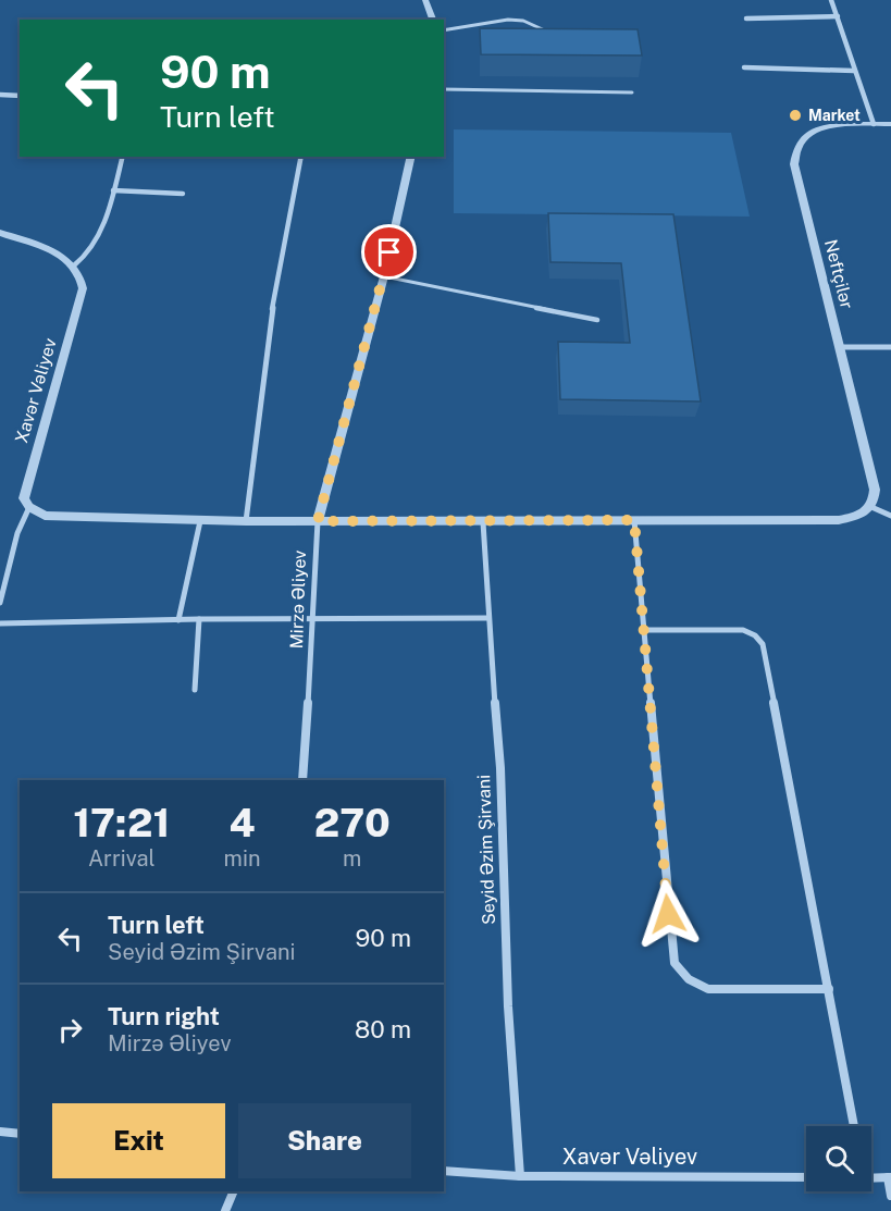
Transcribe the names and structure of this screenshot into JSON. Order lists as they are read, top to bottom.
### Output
{
  "streets": {
    "street": [
      "Neftçilər",
      "Xavər Vəliyev",
      "Mirzə Əliyev",
      "Seyid Əzim Şirvani"
    ]
  },
  "crossings": [
    ["Xavər Vəliyev", "Seyid Əzim Şirvani"]
  ],
  "places": ["Market"],
  "page": {
    "turn": ["90 m", "Turn left"],
    "eta": [
      "17:21",
      "Arrival",
      "4",
      "min",
      "270",
      "m"
    ],
    "list": [
      {
        "name": "Turn left",
        "note": "Seyid Əzim Şirvani",
        "value": "90 m"
      },
      {
        "name": "Turn right",
        "note": "Mirzə Əliyev",
        "value": "80 m"
      }
    ],
    "buttons": ["Exit", "Share"]
  }
}
